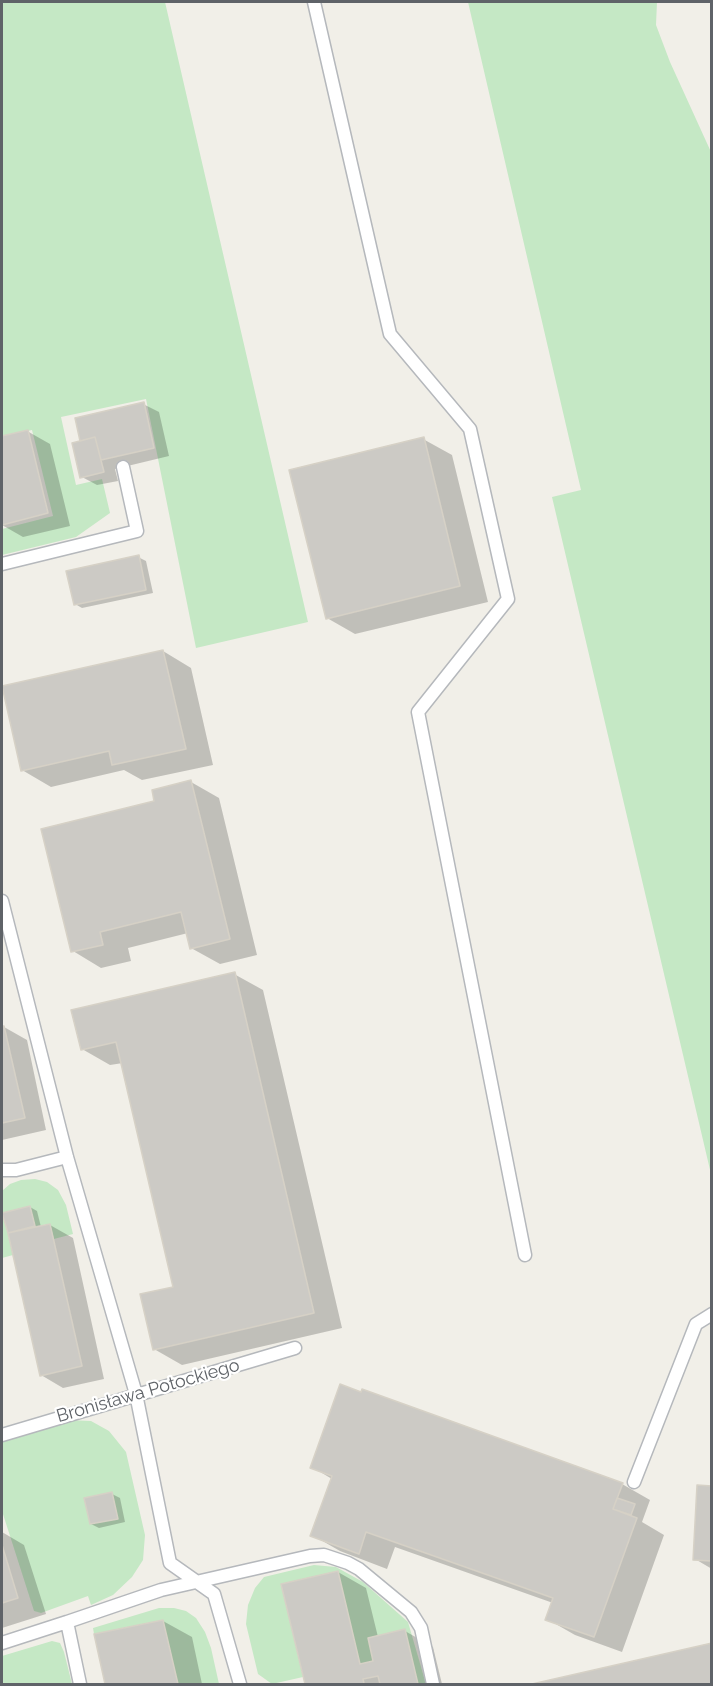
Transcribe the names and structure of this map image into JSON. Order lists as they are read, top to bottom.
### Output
{
  "streets": {
    "lane": ["Bronisława Potockiego"]
  }
}
